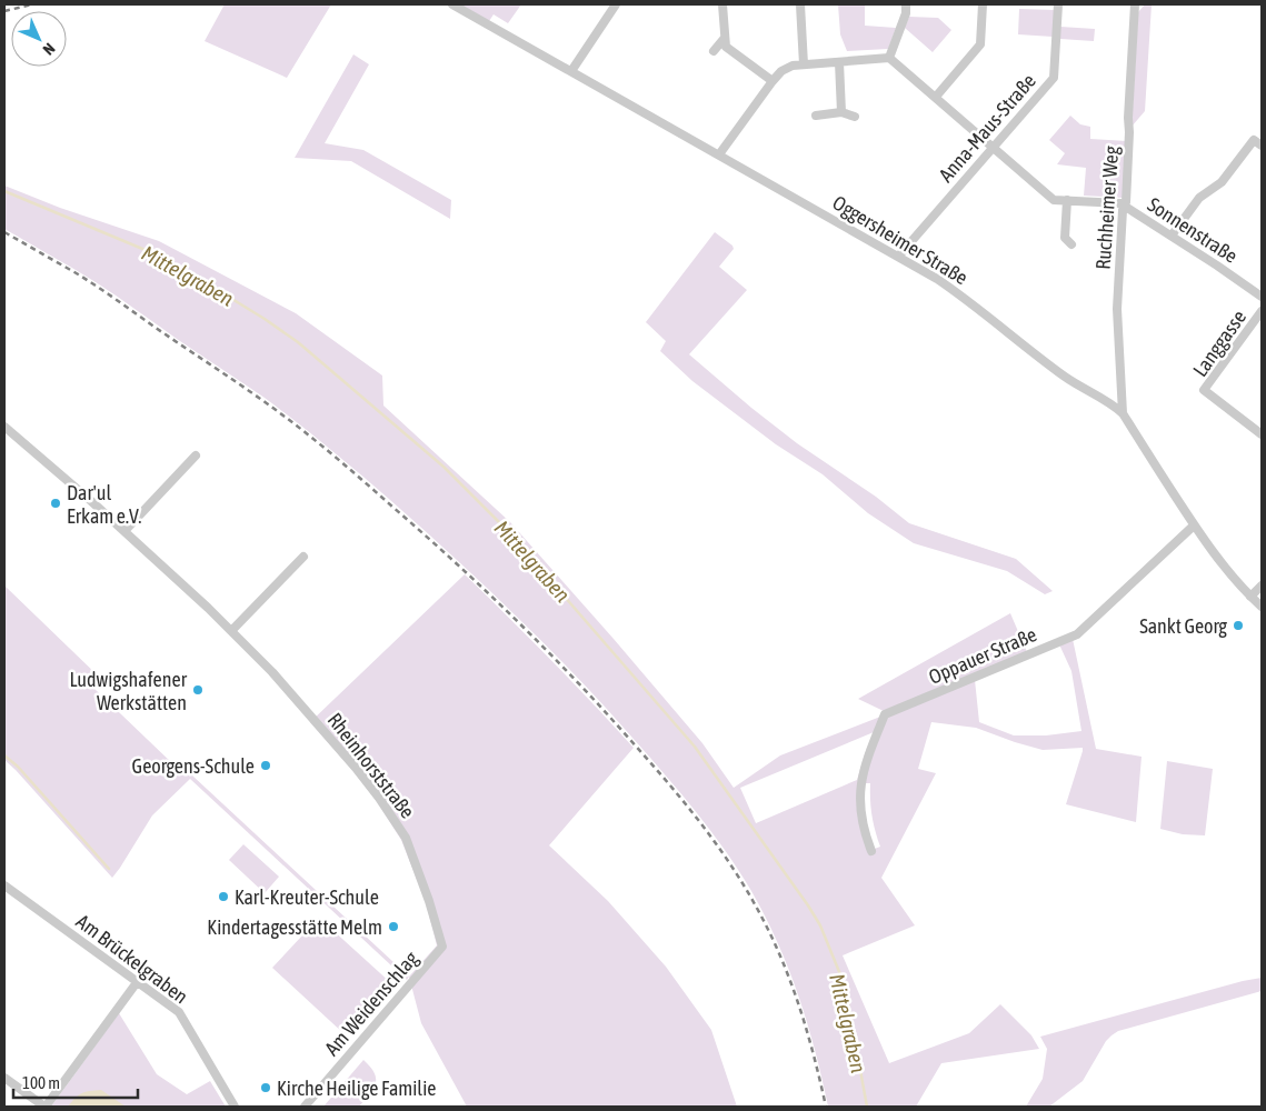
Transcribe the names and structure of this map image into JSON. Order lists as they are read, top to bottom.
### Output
{
  "streets": {
    "street": [
      "Anna-Maus-Straße",
      "Ruchheimer Weg",
      "Sonnenstraße",
      "Oggersheimer Straße",
      "Langgasse",
      "Oppauer Straße",
      "Rheinhorststraße",
      "Am Brückelgraben",
      "Am Weidenschlag"
    ]
  },
  "crossings": [
    ["Anna-Maus-Straße", "Sonnenstraße"],
    ["Anna-Maus-Straße", "Oggersheimer Straße"],
    ["Ruchheimer Weg", "Sonnenstraße"],
    ["Ruchheimer Weg", "Oggersheimer Straße"],
    ["Oggersheimer Straße", "Oppauer Straße"],
    ["Rheinhorststraße", "Am Weidenschlag"]
  ],
  "water": ["Mittelgraben"],
  "places": [
    "Dar'ul Erkam e.V.",
    "Sankt Georg",
    "Ludwigshafener Werkstätten",
    "Georgens-Schule",
    "Karl-Kreuter-Schule",
    "Kindertagesstätte Melm",
    "Kirche Heilige Familie"
  ],
  "scale_bar": "100 m",
  "north": "bottom right"
}
